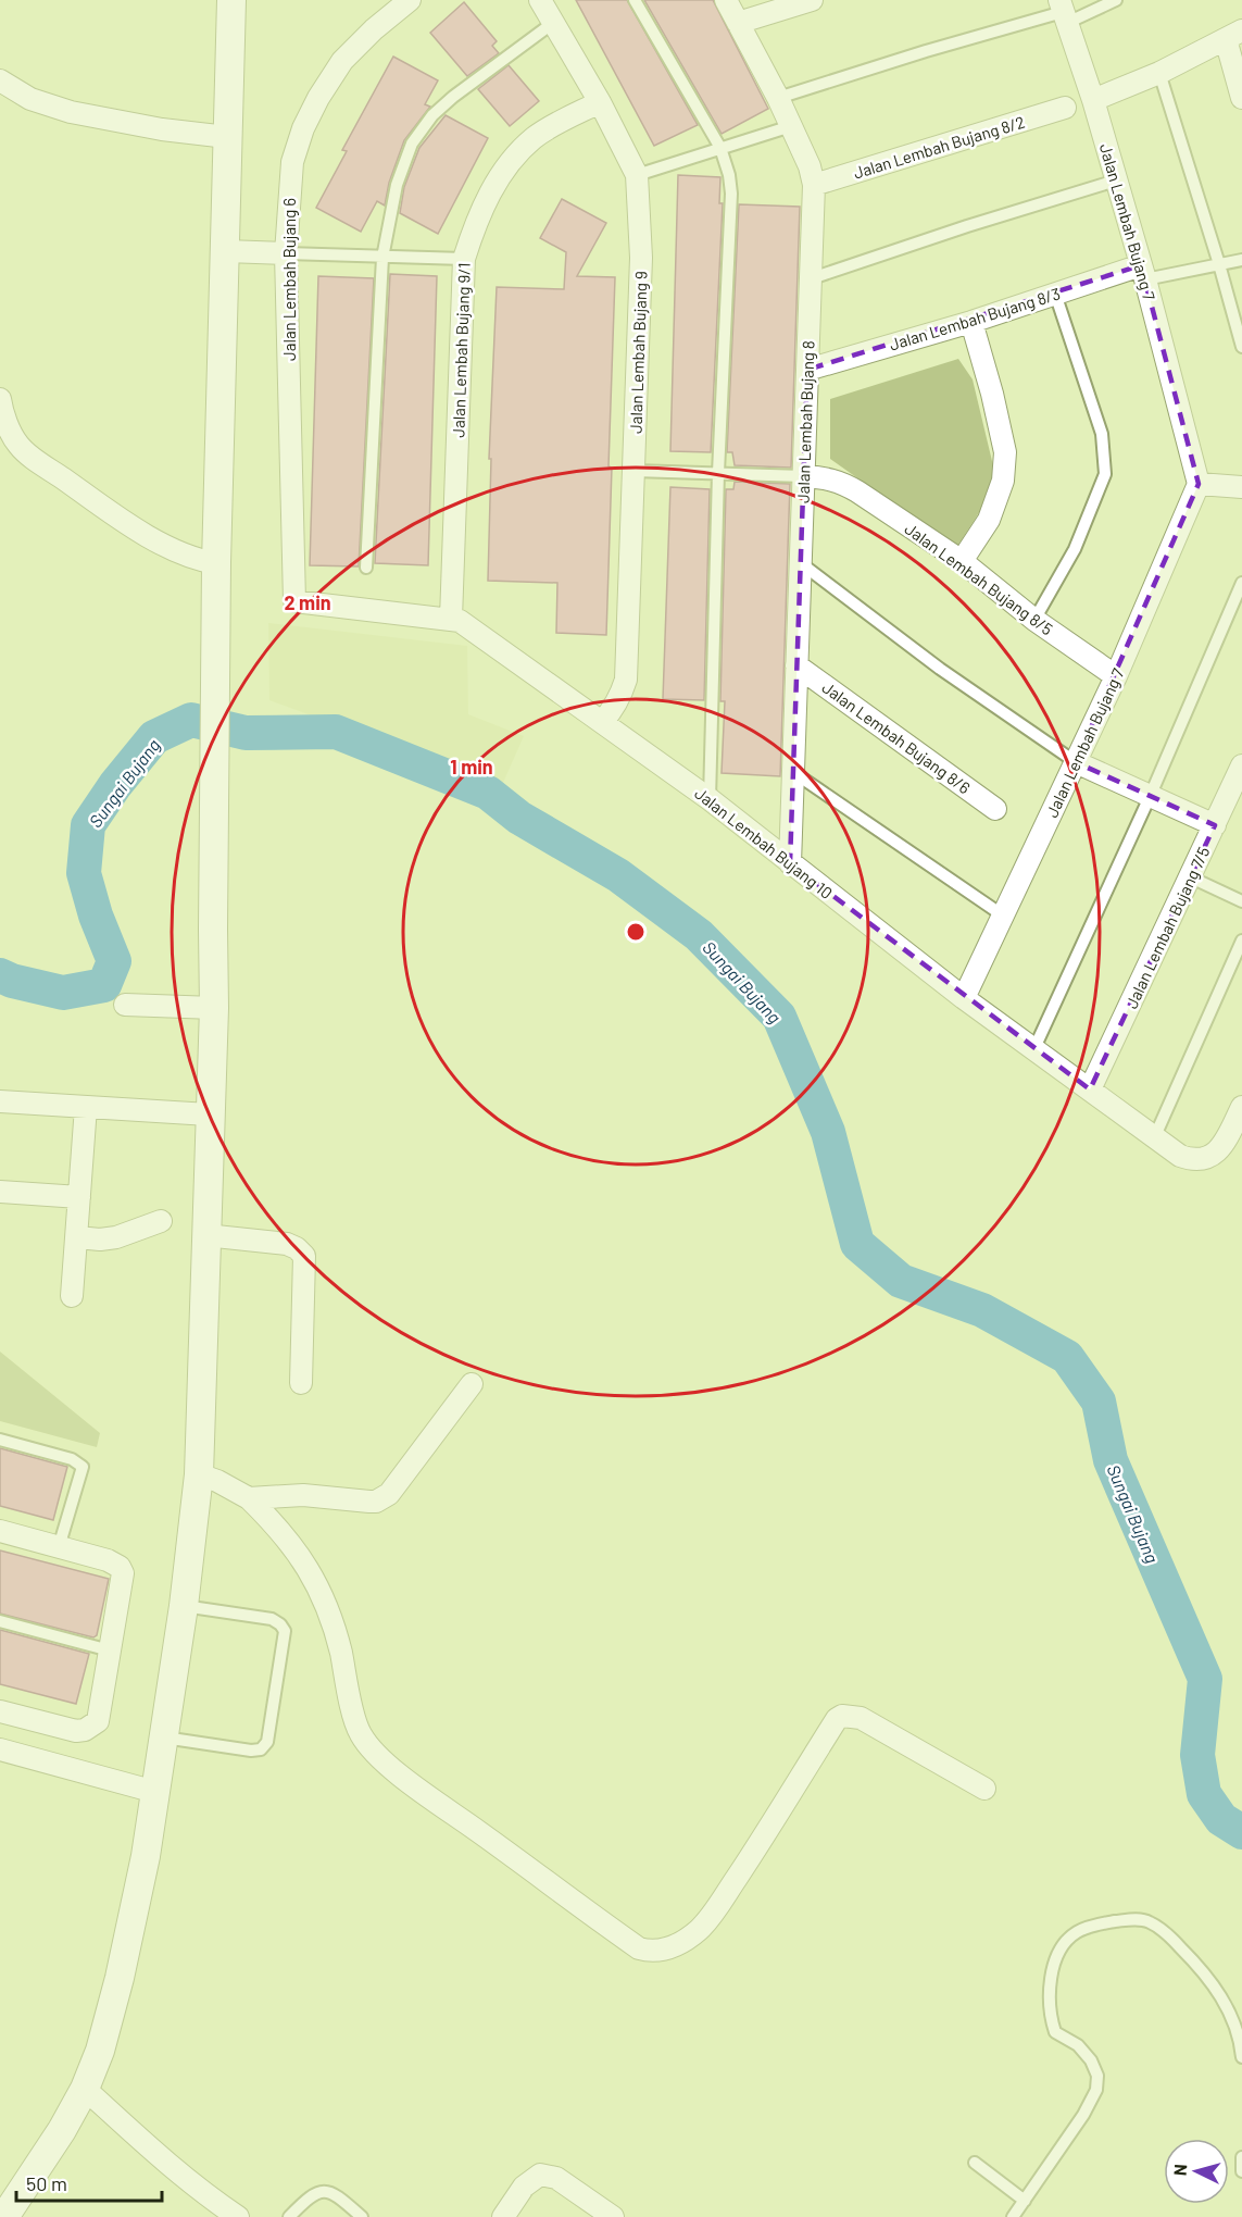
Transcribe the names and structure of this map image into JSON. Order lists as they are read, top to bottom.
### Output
{
  "streets": {
    "street": [
      "Jalan Lembah Bujang 8/2",
      "Jalan Lembah Bujang 7",
      "Jalan Lembah Bujang 6",
      "Jalan Lembah Bujang 8/3",
      "Jalan Lembah Bujang 9/1",
      "Jalan Lembah Bujang 9",
      "Jalan Lembah Bujang 8",
      "Jalan Lembah Bujang 8/5",
      "Jalan Lembah Bujang 8/6",
      "Jalan Lembah Bujang 10",
      "Jalan Lembah Bujang 7/5"
    ]
  },
  "crossings": [
    ["Jalan Lembah Bujang 8/2", "Jalan Lembah Bujang 8"],
    ["Jalan Lembah Bujang 7", "Jalan Lembah Bujang 8/3"],
    ["Jalan Lembah Bujang 7", "Jalan Lembah Bujang 8/5"],
    ["Jalan Lembah Bujang 7", "Jalan Lembah Bujang 10"],
    ["Jalan Lembah Bujang 6", "Jalan Lembah Bujang 10"],
    ["Jalan Lembah Bujang 8/3", "Jalan Lembah Bujang 8"],
    ["Jalan Lembah Bujang 9/1", "Jalan Lembah Bujang 9"],
    ["Jalan Lembah Bujang 9/1", "Jalan Lembah Bujang 10"],
    ["Jalan Lembah Bujang 9", "Jalan Lembah Bujang 10"],
    ["Jalan Lembah Bujang 8", "Jalan Lembah Bujang 8/5"],
    ["Jalan Lembah Bujang 8", "Jalan Lembah Bujang 8/6"],
    ["Jalan Lembah Bujang 8", "Jalan Lembah Bujang 10"],
    ["Jalan Lembah Bujang 10", "Jalan Lembah Bujang 7/5"]
  ],
  "water": ["Sungai Bujang"],
  "scale_bar": "50 m",
  "north": "left",
  "rings": ["2 min", "1 min"]
}
